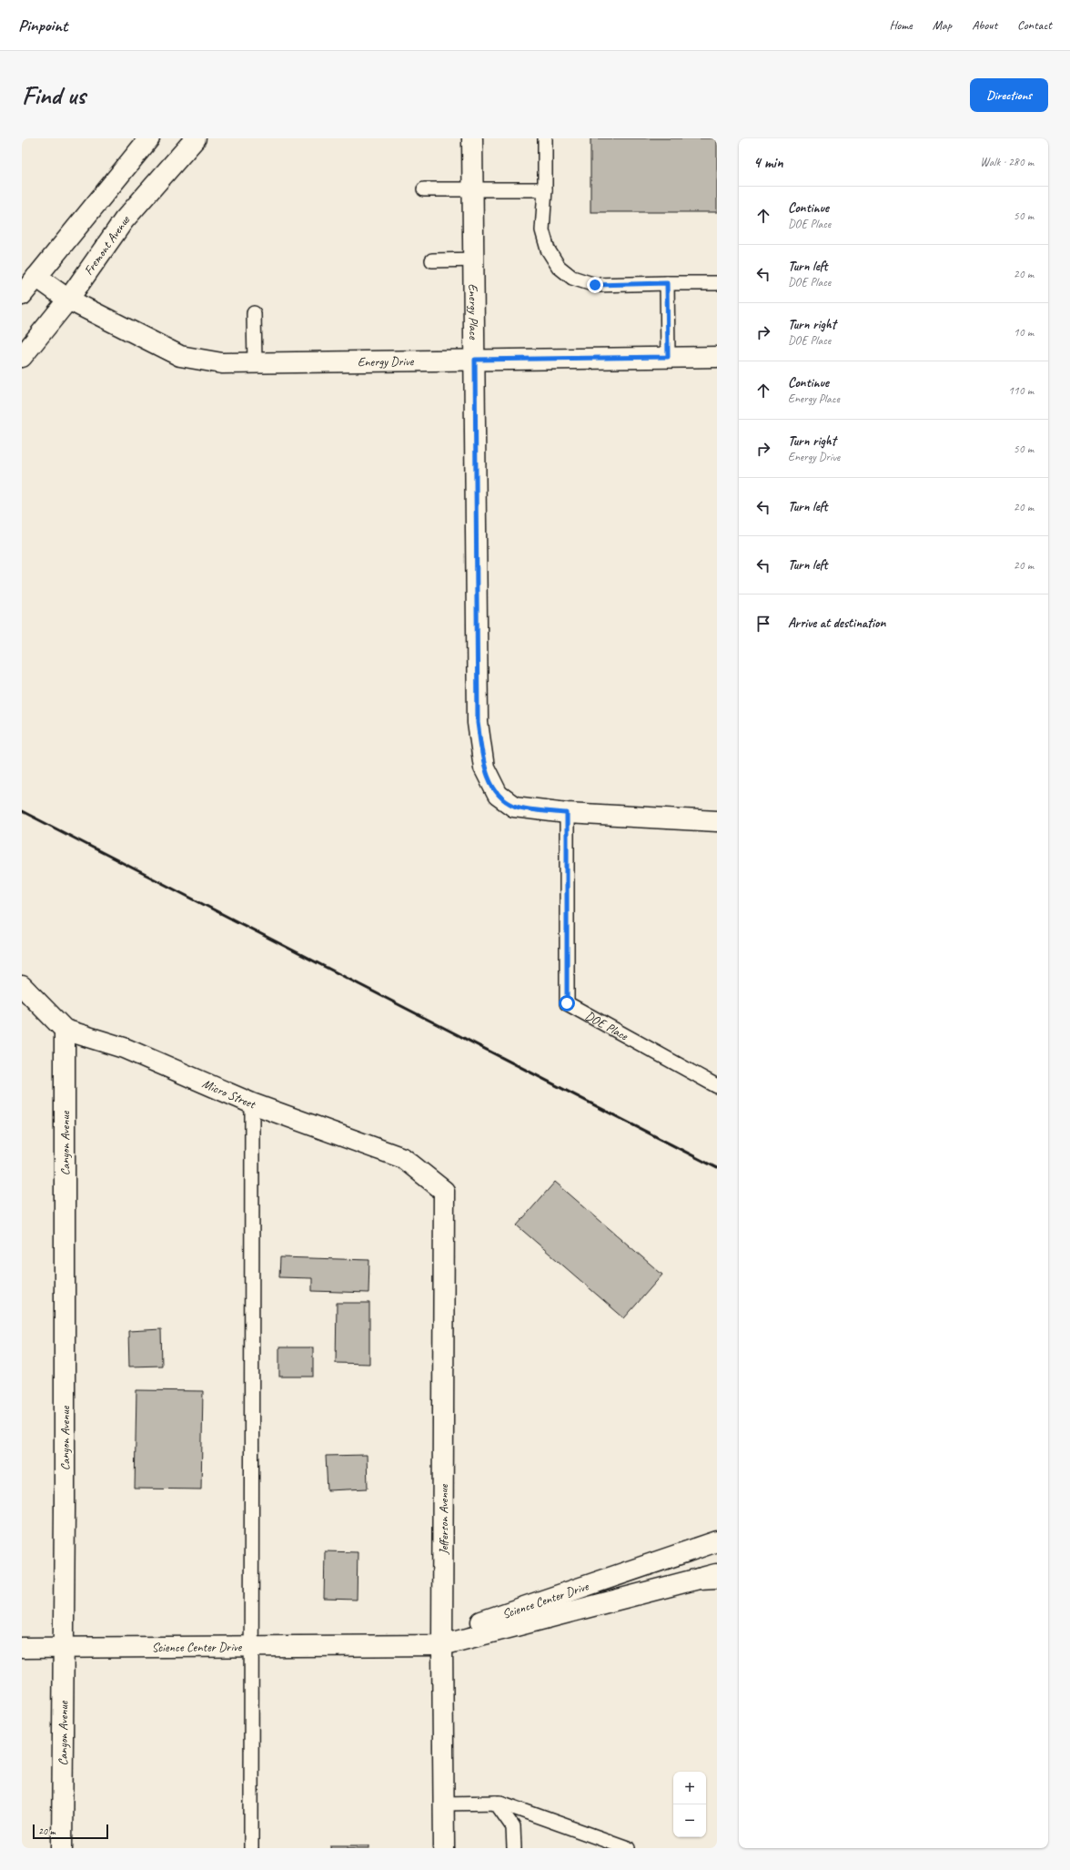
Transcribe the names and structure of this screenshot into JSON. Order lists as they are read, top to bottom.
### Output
{
  "streets": {
    "street": [
      "Fremont Avenue",
      "Energy Place",
      "Energy Drive",
      "Micro Street",
      "Canyon Avenue",
      "Jefferson Avenue",
      "Science Center Drive"
    ],
    "lane": ["DOE Place"]
  },
  "crossings": [
    ["Fremont Avenue", "Energy Drive"],
    ["Energy Place", "Energy Drive"],
    ["Energy Place", "DOE Place"],
    ["Micro Street", "Canyon Avenue"],
    ["Micro Street", "Jefferson Avenue"],
    ["Canyon Avenue", "Science Center Drive"],
    ["Jefferson Avenue", "Science Center Drive"]
  ],
  "scale_bar": "20 m",
  "page": {
    "header": "Pinpoint",
    "nav": [
      "Home",
      "Map",
      "About",
      "Contact"
    ],
    "buttons": "Directions",
    "title": "Find us",
    "heading": ["4 min", "Walk · 280 m"],
    "list": [
      ["Continue", "DOE Place", "50 m"],
      ["Turn left", "DOE Place", "20 m"],
      ["Turn right", "DOE Place", "10 m"],
      ["Continue", "Energy Place", "110 m"],
      ["Turn right", "Energy Drive", "50 m"],
      ["Turn left", "20 m"],
      ["Turn left", "20 m"],
      "Arrive at destination"
    ],
    "map_buttons": ["+", "−"],
    "scale": "20 m"
  }
}
